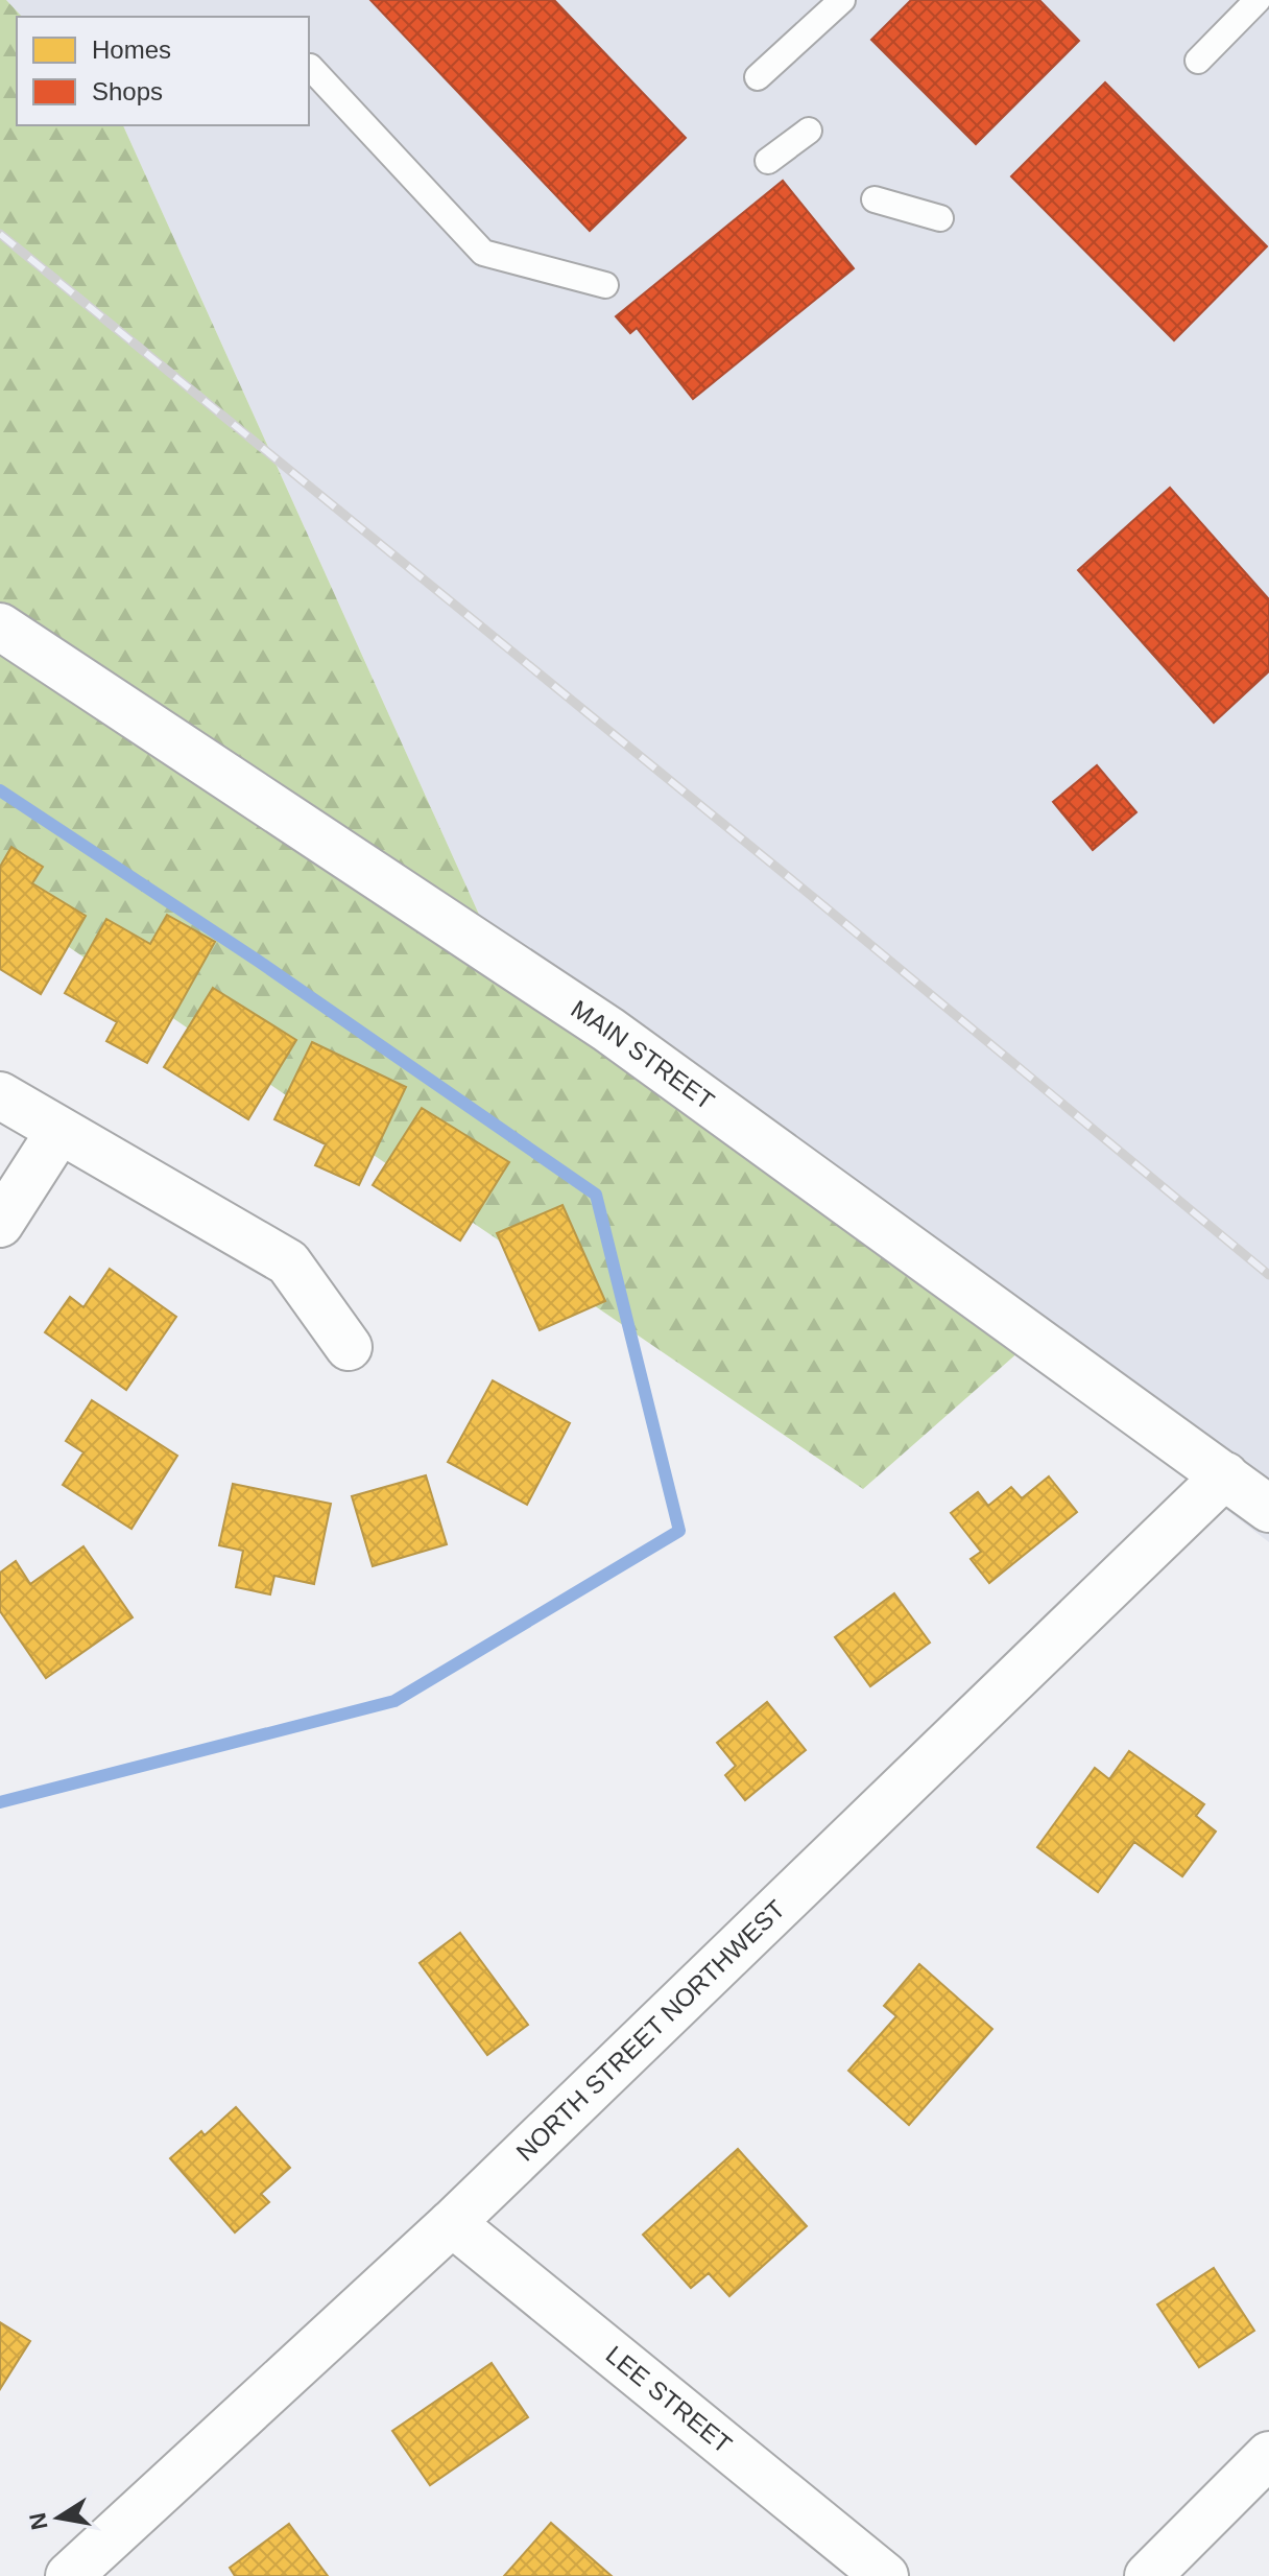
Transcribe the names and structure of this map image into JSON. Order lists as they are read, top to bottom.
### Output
{
  "streets": {
    "street": ["MAIN STREET", "NORTH STREET NORTHWEST", "LEE STREET"]
  },
  "crossings": [
    ["MAIN STREET", "NORTH STREET NORTHWEST"],
    ["NORTH STREET NORTHWEST", "LEE STREET"]
  ],
  "legend": ["Homes", "Shops"],
  "north": "left"
}
